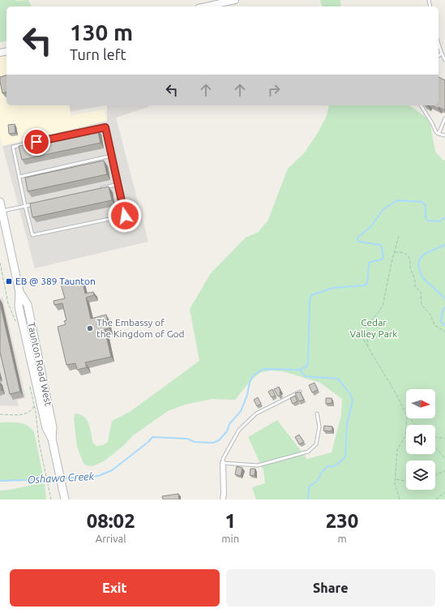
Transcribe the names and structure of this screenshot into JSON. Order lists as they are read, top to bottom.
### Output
{
  "streets": {
    "main road": ["Taunton Road West"]
  },
  "water": ["Oshawa Creek"],
  "parks": ["Cedar Valley Park"],
  "places": {
    "transit": ["EB @ 389 Taunton"],
    "other": ["The Embassy of the Kingdom of God"]
  },
  "north": "right",
  "page": {
    "turn": ["130 m", "Turn left"],
    "eta": [
      "08:02",
      "Arrival",
      "1",
      "min",
      "230",
      "m"
    ],
    "buttons": ["Exit", "Share"]
  }
}
